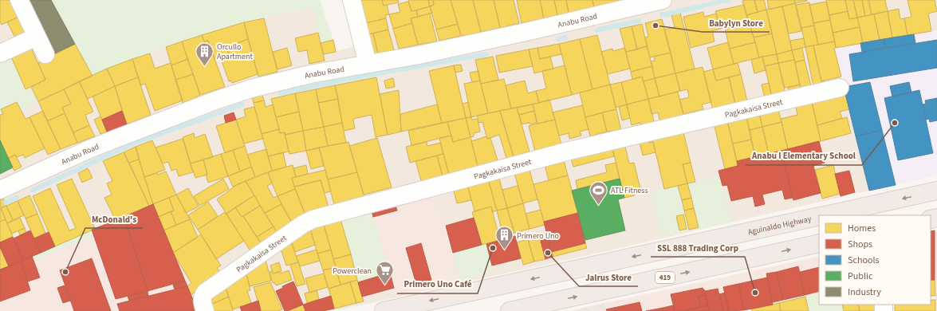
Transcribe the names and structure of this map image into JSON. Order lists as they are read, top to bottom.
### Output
{
  "streets": {
    "highway": ["Aguinaldo Highway", "419"],
    "street": ["Anabu Road", "Pagkakaisa Street"]
  },
  "places": {
    "other": [
      "Babylyn Store",
      "Anabu I Elementary School",
      "Primero Uno Café",
      "Jalrus Store",
      "McDonald's",
      "SSL 888 Trading Corp"
    ],
    "building": ["Orcullo Apartment", "Primero Uno"],
    "sports": ["ATL Fitness"],
    "supermarket": ["Powerclean"]
  },
  "legend": [
    "Homes",
    "Shops",
    "Schools",
    "Public",
    "Industry"
  ]
}
